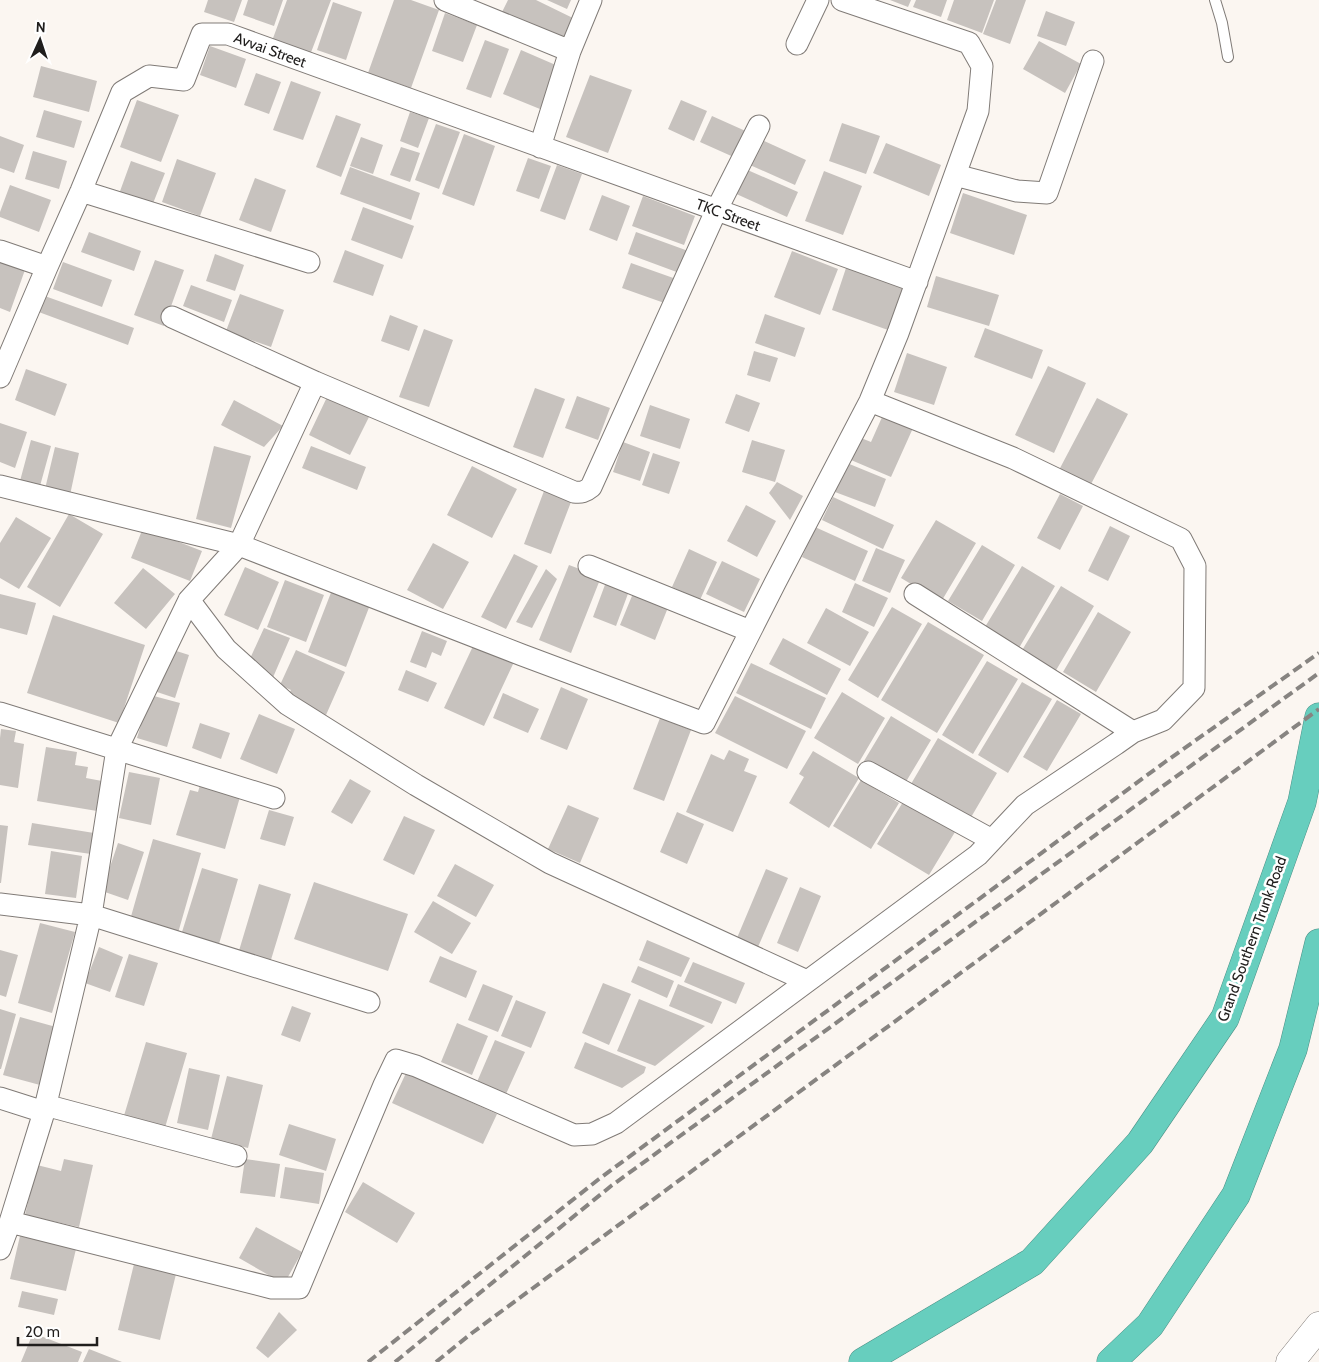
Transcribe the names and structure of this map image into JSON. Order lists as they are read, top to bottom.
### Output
{
  "streets": {
    "highway": ["Grand Southern Trunk Road"],
    "street": ["Avvai Street", "TKC Street"]
  },
  "crossings": [
    ["Avvai Street", "TKC Street"]
  ],
  "scale_bar": "20 m",
  "north": "top"
}
